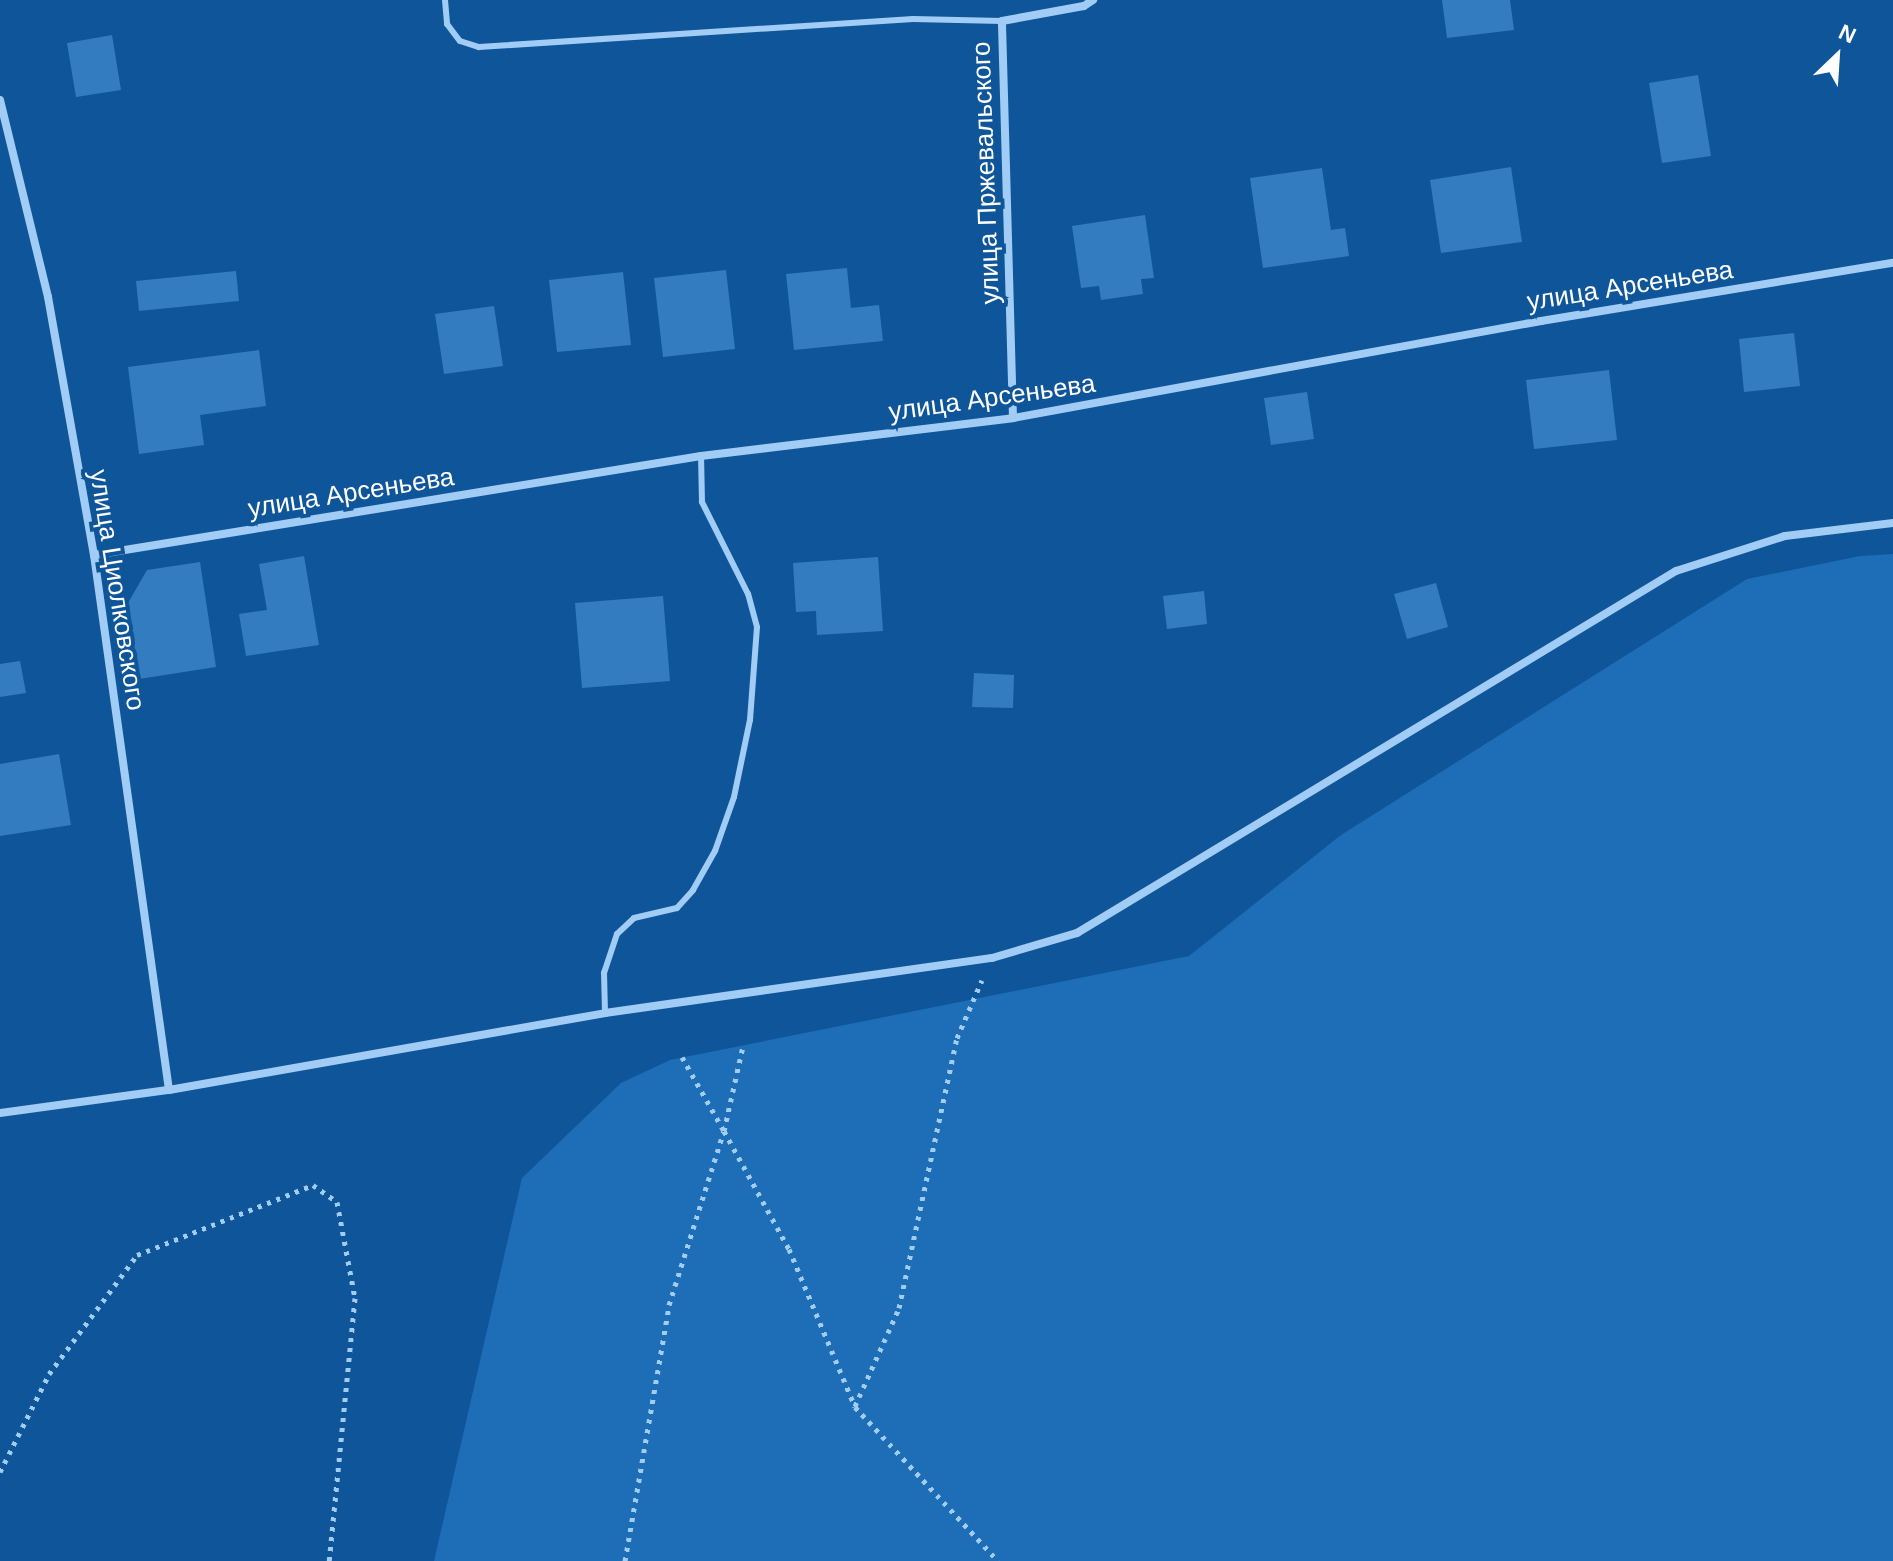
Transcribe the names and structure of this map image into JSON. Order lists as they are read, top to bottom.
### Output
{
  "streets": {
    "street": ["улица Пржевальского", "улица Арсеньева", "улица Циолковского"]
  },
  "crossings": [
    ["улица Пржевальского", "улица Арсеньева"],
    ["улица Арсеньева", "улица Циолковского"]
  ],
  "north": "top right"
}
